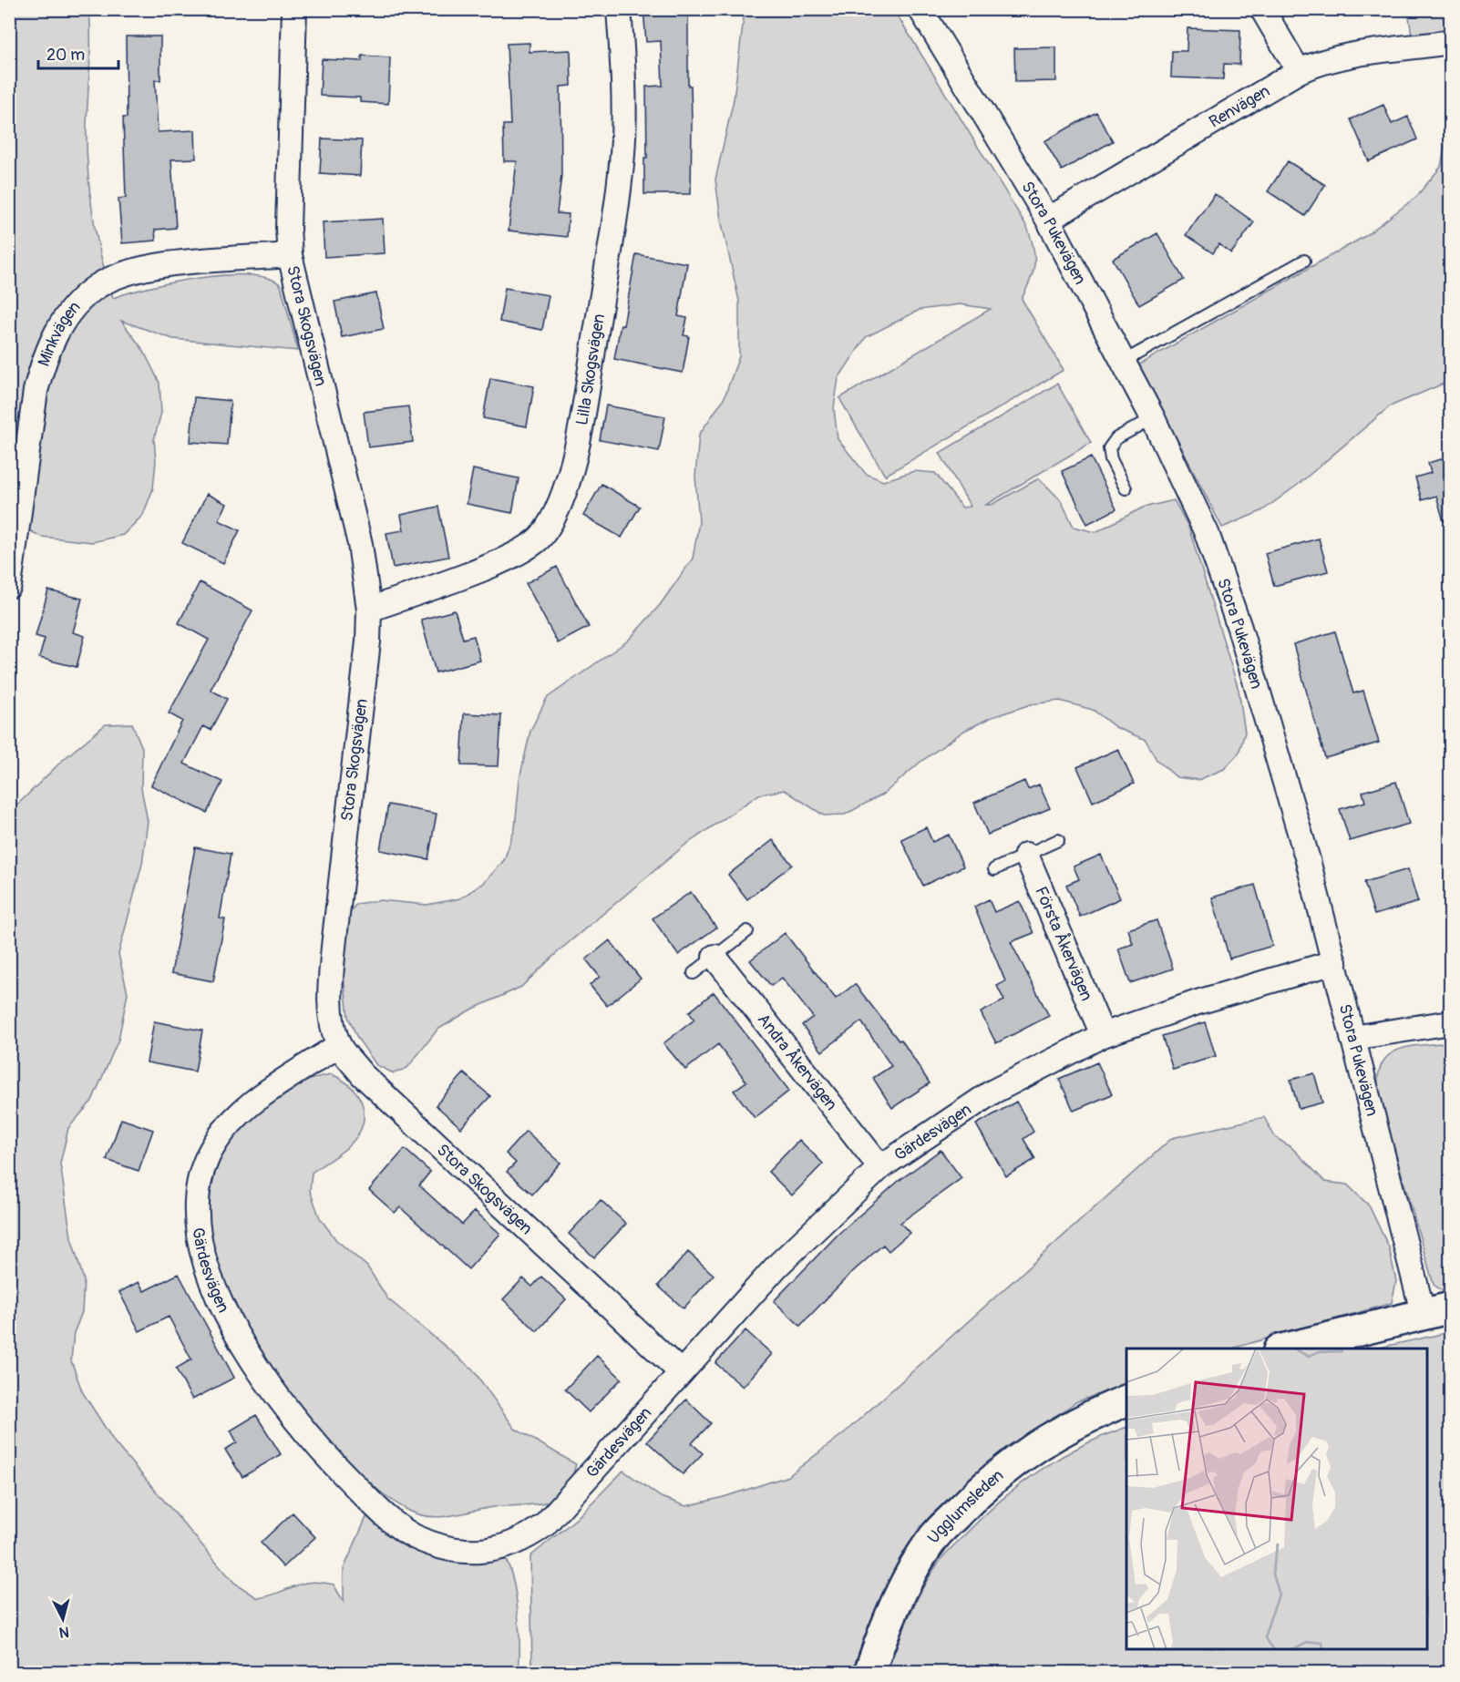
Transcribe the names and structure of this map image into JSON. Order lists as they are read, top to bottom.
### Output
{
  "streets": {
    "street": [
      "Renvägen",
      "Stora Pukevägen",
      "Stora Skogsvägen",
      "Minkvägen",
      "Lilla Skogsvägen",
      "Första Åkervägen",
      "Andra Åkervägen",
      "Gärdesvägen",
      "Ugglumsleden"
    ]
  },
  "crossings": [
    ["Renvägen", "Stora Pukevägen"],
    ["Stora Pukevägen", "Gärdesvägen"],
    ["Stora Skogsvägen", "Minkvägen"],
    ["Stora Skogsvägen", "Lilla Skogsvägen"],
    ["Stora Skogsvägen", "Gärdesvägen"],
    ["Första Åkervägen", "Gärdesvägen"],
    ["Andra Åkervägen", "Gärdesvägen"]
  ],
  "scale_bar": "20 m",
  "north": "bottom"
}
